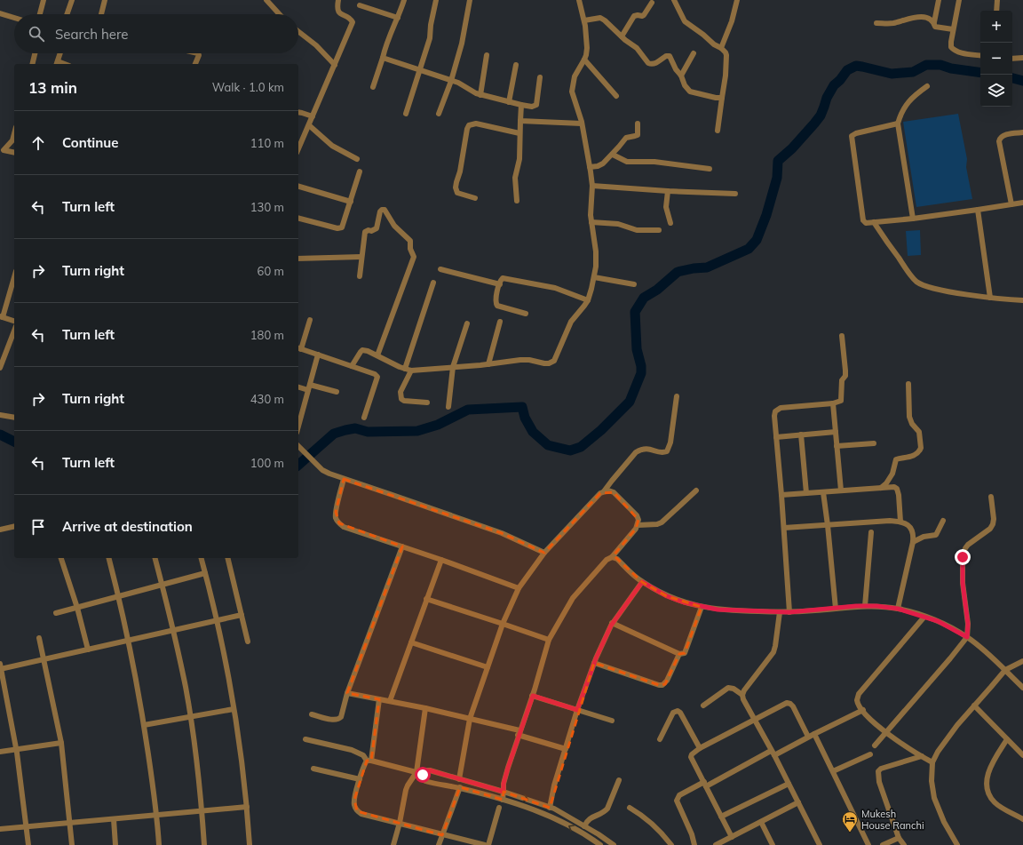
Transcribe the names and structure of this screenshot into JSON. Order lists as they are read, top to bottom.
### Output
{
  "places": {
    "hotel": ["Mukesh House Ranchi"]
  },
  "page": {
    "map_buttons": ["+", "−"],
    "search": "Search here",
    "heading": ["13 min", "Walk · 1.0 km"],
    "list": [
      ["Continue", "110 m"],
      ["Turn left", "130 m"],
      ["Turn right", "60 m"],
      ["Turn left", "180 m"],
      ["Turn right", "430 m"],
      ["Turn left", "100 m"],
      "Arrive at destination"
    ]
  }
}
